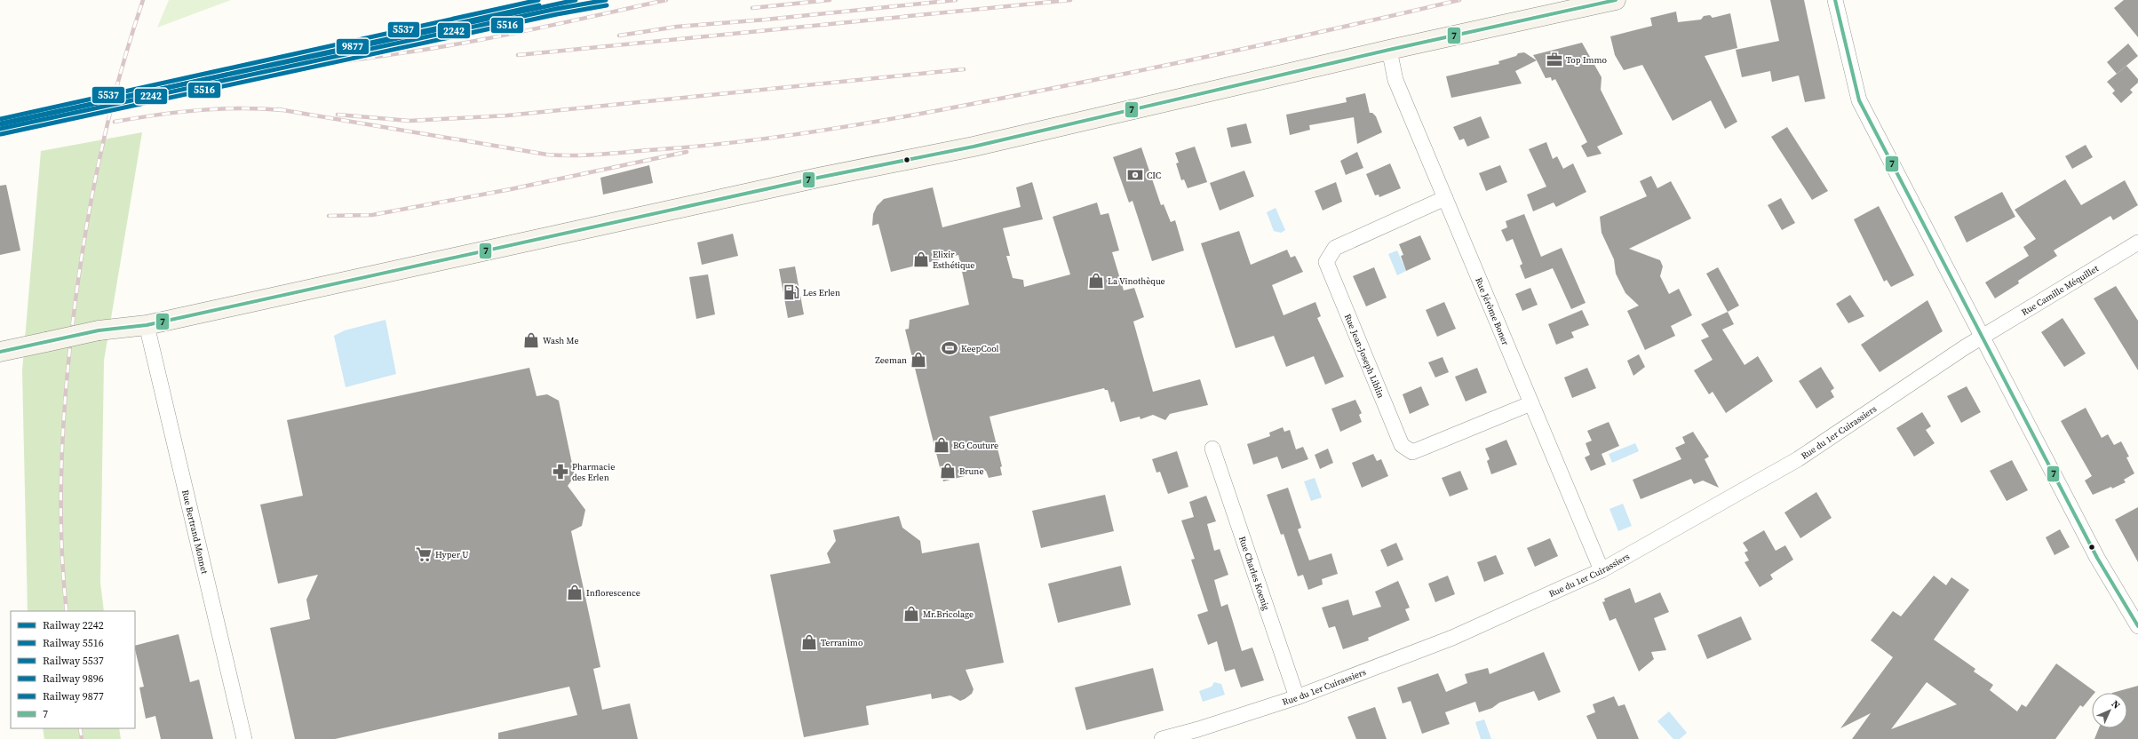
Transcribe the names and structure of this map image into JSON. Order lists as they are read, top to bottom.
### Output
{
  "streets": {
    "street": [
      "Rue Camille Méquillet",
      "Rue Jérôme Boner",
      "Rue Jean-Joseph Liblin",
      "Rue du 1er Cuirassiers",
      "Rue Bertrand Monnet",
      "Rue Charles Koenig"
    ]
  },
  "crossings": [
    ["Rue Camille Méquillet", "Rue du 1er Cuirassiers"],
    ["Rue Jérôme Boner", "Rue Jean-Joseph Liblin"],
    ["Rue Jérôme Boner", "Rue du 1er Cuirassiers"],
    ["Rue du 1er Cuirassiers", "Rue Charles Koenig"]
  ],
  "places": {
    "office": ["Top Immo"],
    "bank": ["CIC"],
    "shop": [
      "Elixir Esthétique",
      "La Vinothèque",
      "Wash Me",
      "Zeeman",
      "BG Couture",
      "Brune",
      "Inflorescence",
      "Mr.Bricolage",
      "Terranimo"
    ],
    "fuel station": ["Les Erlen"],
    "sports": ["KeepCool"],
    "pharmacy": ["Pharmacie des Erlen"],
    "supermarket": ["Hyper U"]
  },
  "lines": [
    "rail line 2242",
    "rail line 5537",
    "rail line 9896",
    "transit line 7",
    "rail line 5516",
    "rail line 9877"
  ],
  "legend": [
    "Railway 2242",
    "Railway 5516",
    "Railway 5537",
    "Railway 9896",
    "Railway 9877",
    "7"
  ],
  "north": "top right"
}
